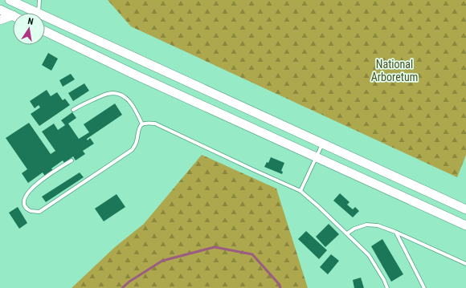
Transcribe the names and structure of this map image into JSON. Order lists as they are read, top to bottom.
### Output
{
  "parks": ["National Arboretum"],
  "north": "top"
}
